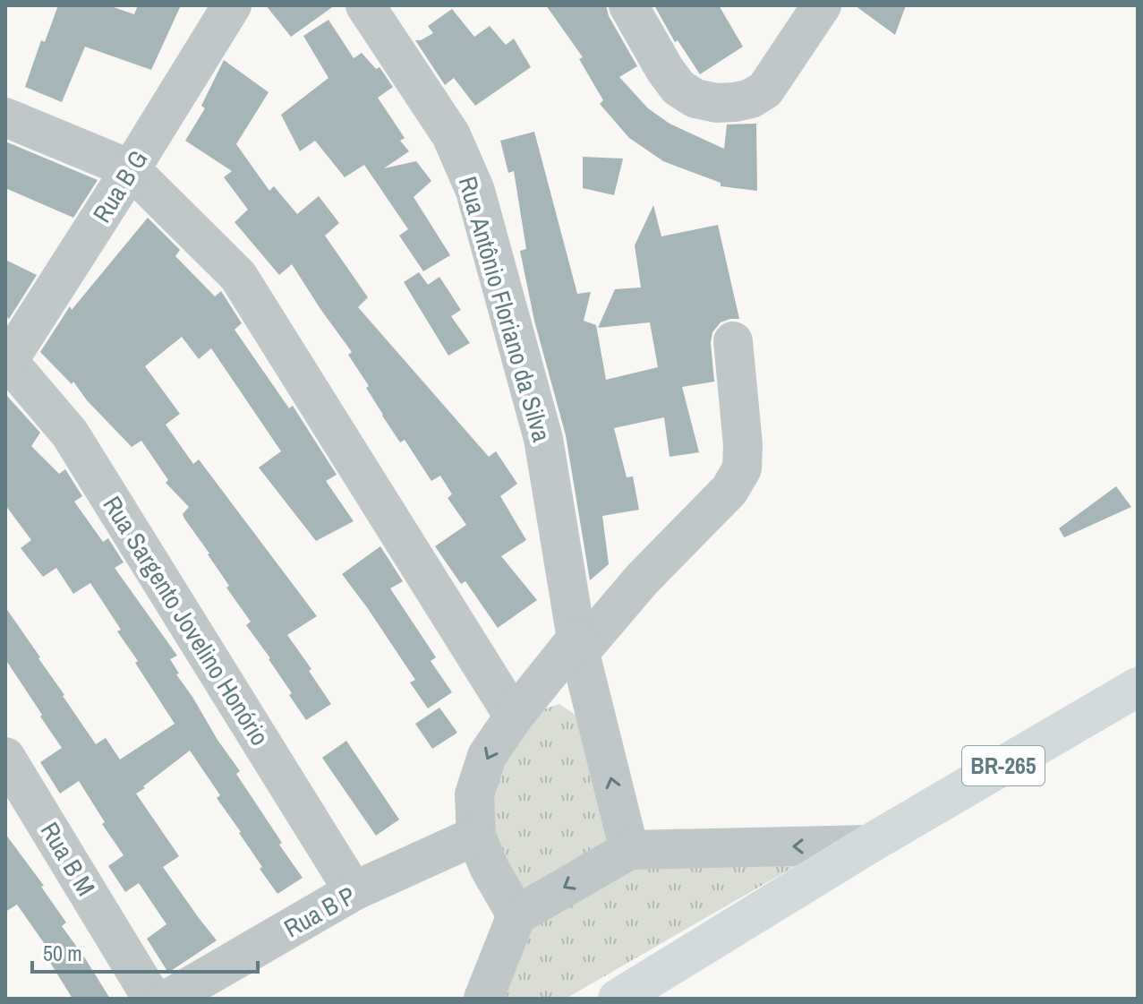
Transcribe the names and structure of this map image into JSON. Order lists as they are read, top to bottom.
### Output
{
  "streets": {
    "highway": ["BR-265"],
    "street": [
      "Rua B G",
      "Rua Antônio Floriano da Silva",
      "Rua Sargento Jovelino Honório",
      "Rua B M",
      "Rua B P"
    ]
  },
  "crossings": [
    ["Rua B G", "Rua Sargento Jovelino Honório"],
    ["Rua Sargento Jovelino Honório", "Rua B P"]
  ],
  "scale_bar": "50 m"
}
